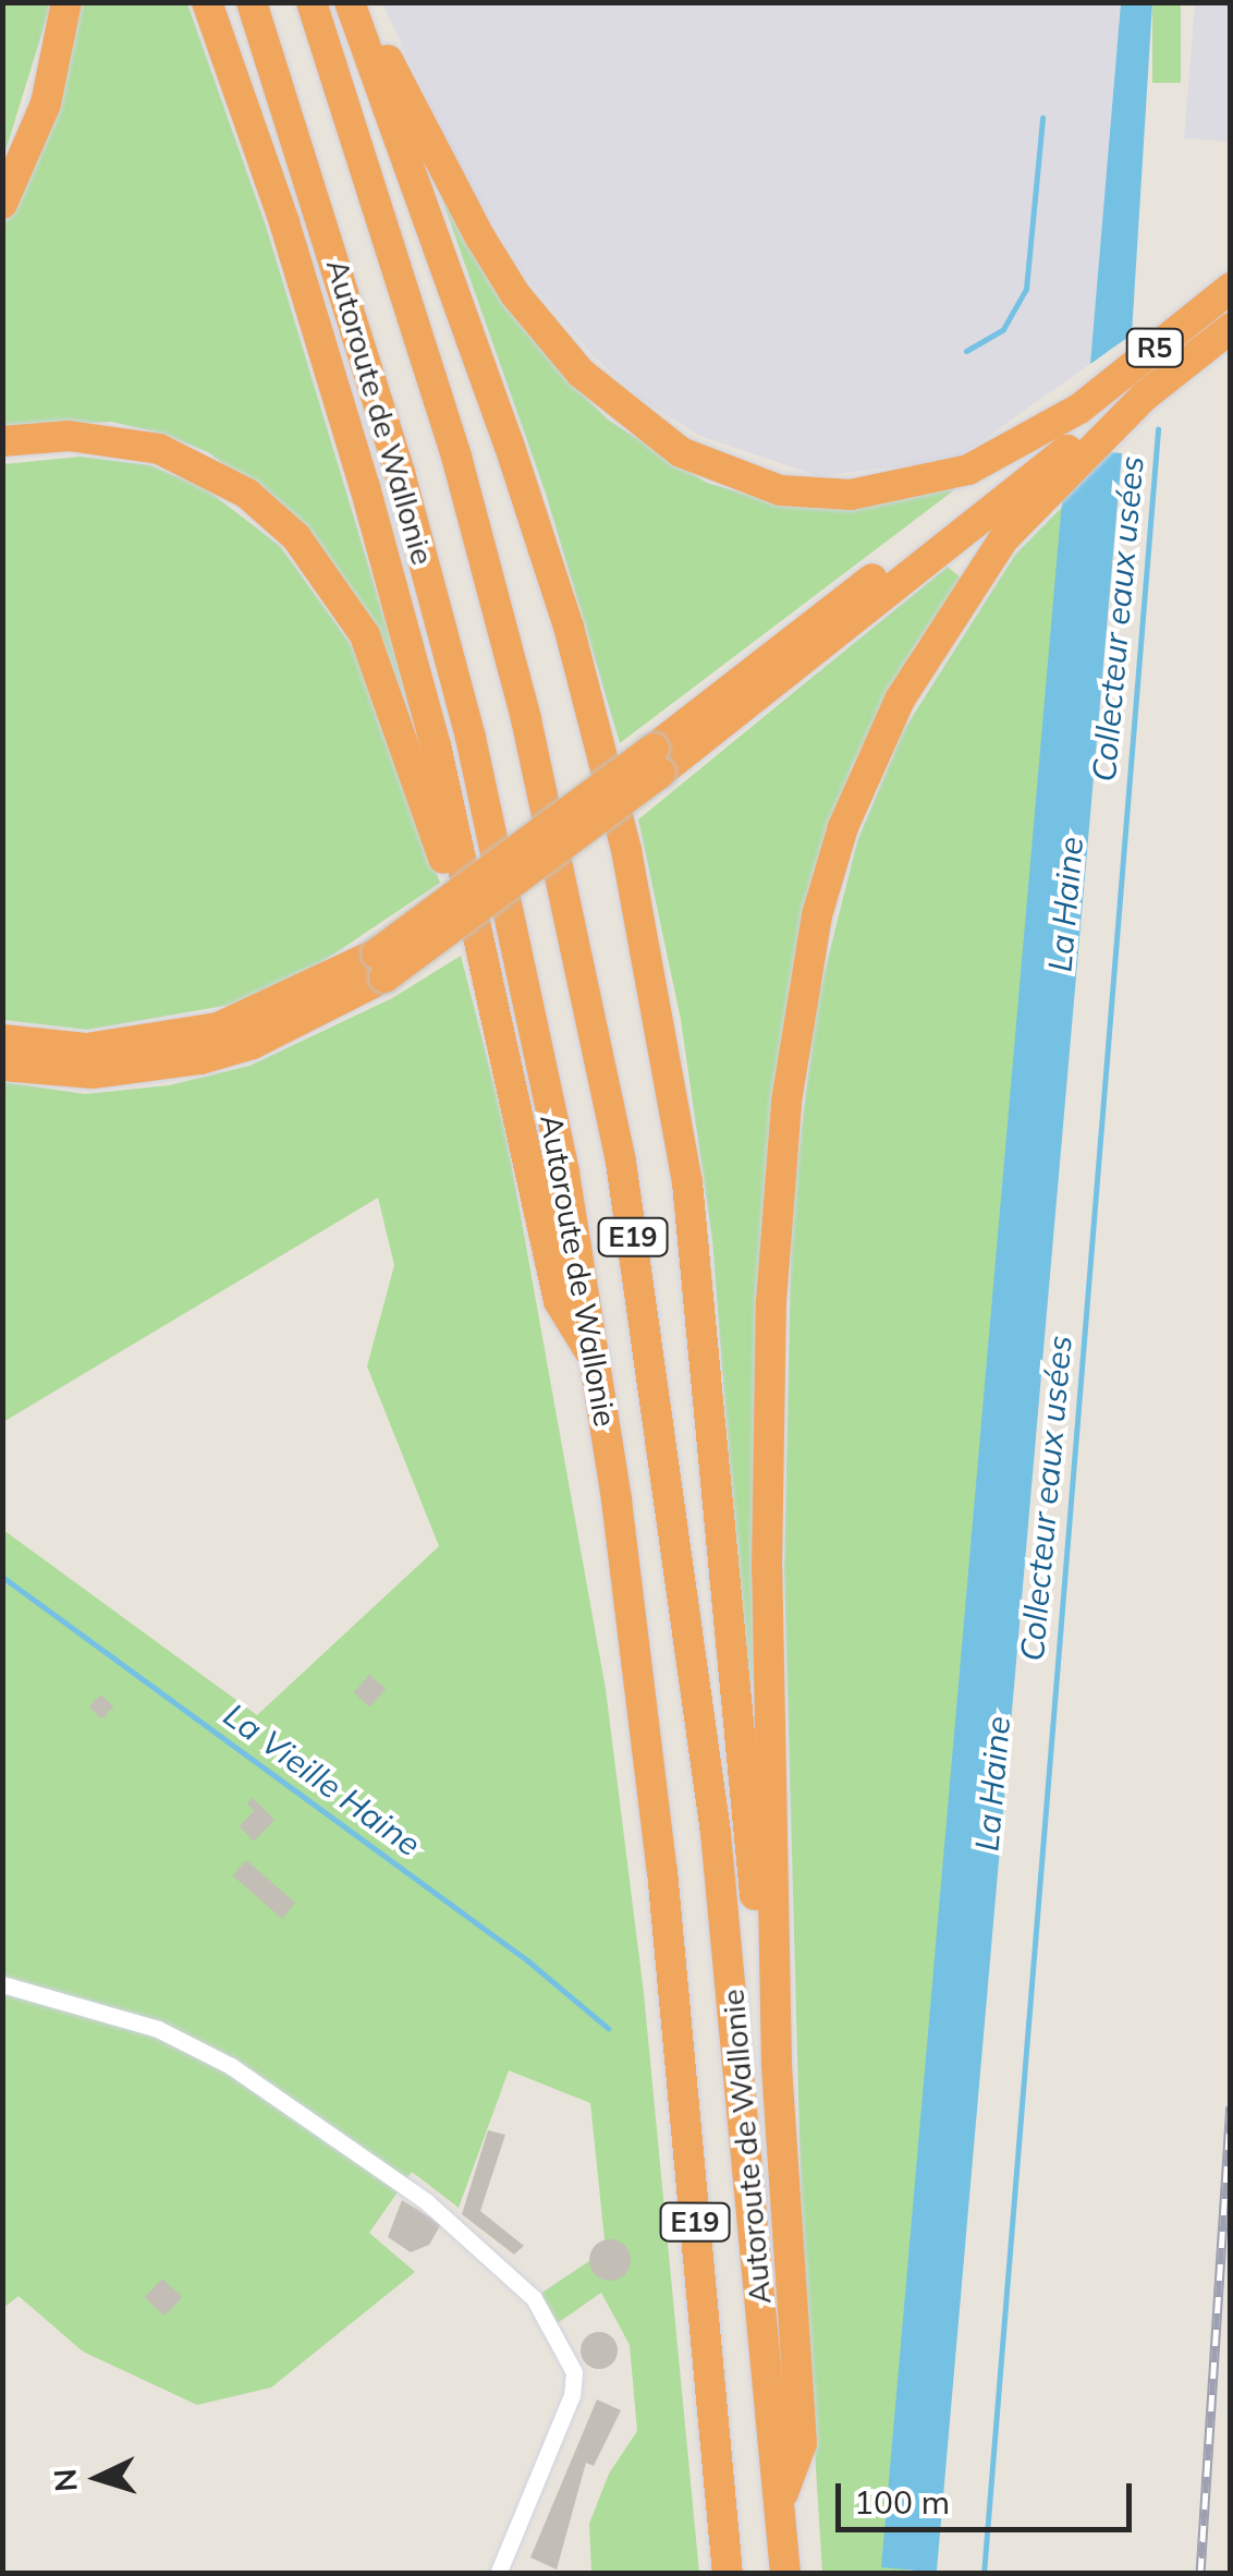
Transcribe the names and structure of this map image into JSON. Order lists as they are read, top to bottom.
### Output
{
  "streets": {
    "highway": ["R5", "Autoroute de Wallonie", "E19"]
  },
  "water": ["Collecteur eaux usées", "La Haine", "La Vieille Haine"],
  "scale_bar": "100 m",
  "north": "left"
}
